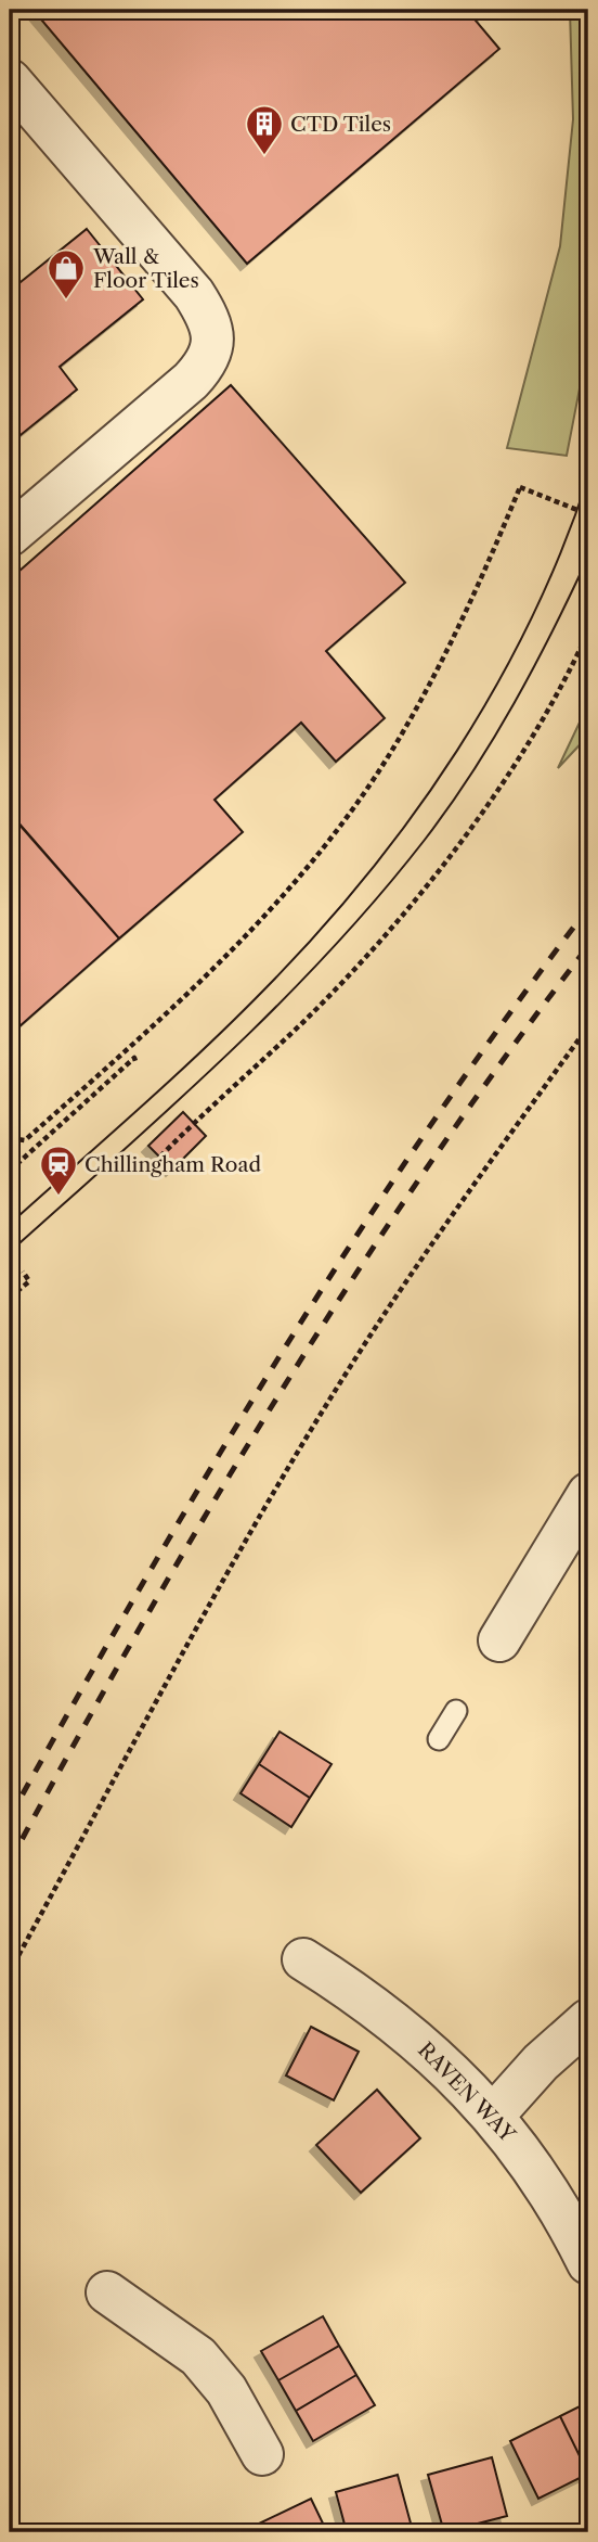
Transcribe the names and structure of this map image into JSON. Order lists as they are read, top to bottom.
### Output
{
  "streets": {
    "street": ["RAVEN WAY"]
  },
  "places": {
    "building": ["CTD Tiles"],
    "shop": ["Wall & Floor Tiles"],
    "station": ["Chillingham Road"]
  }
}
